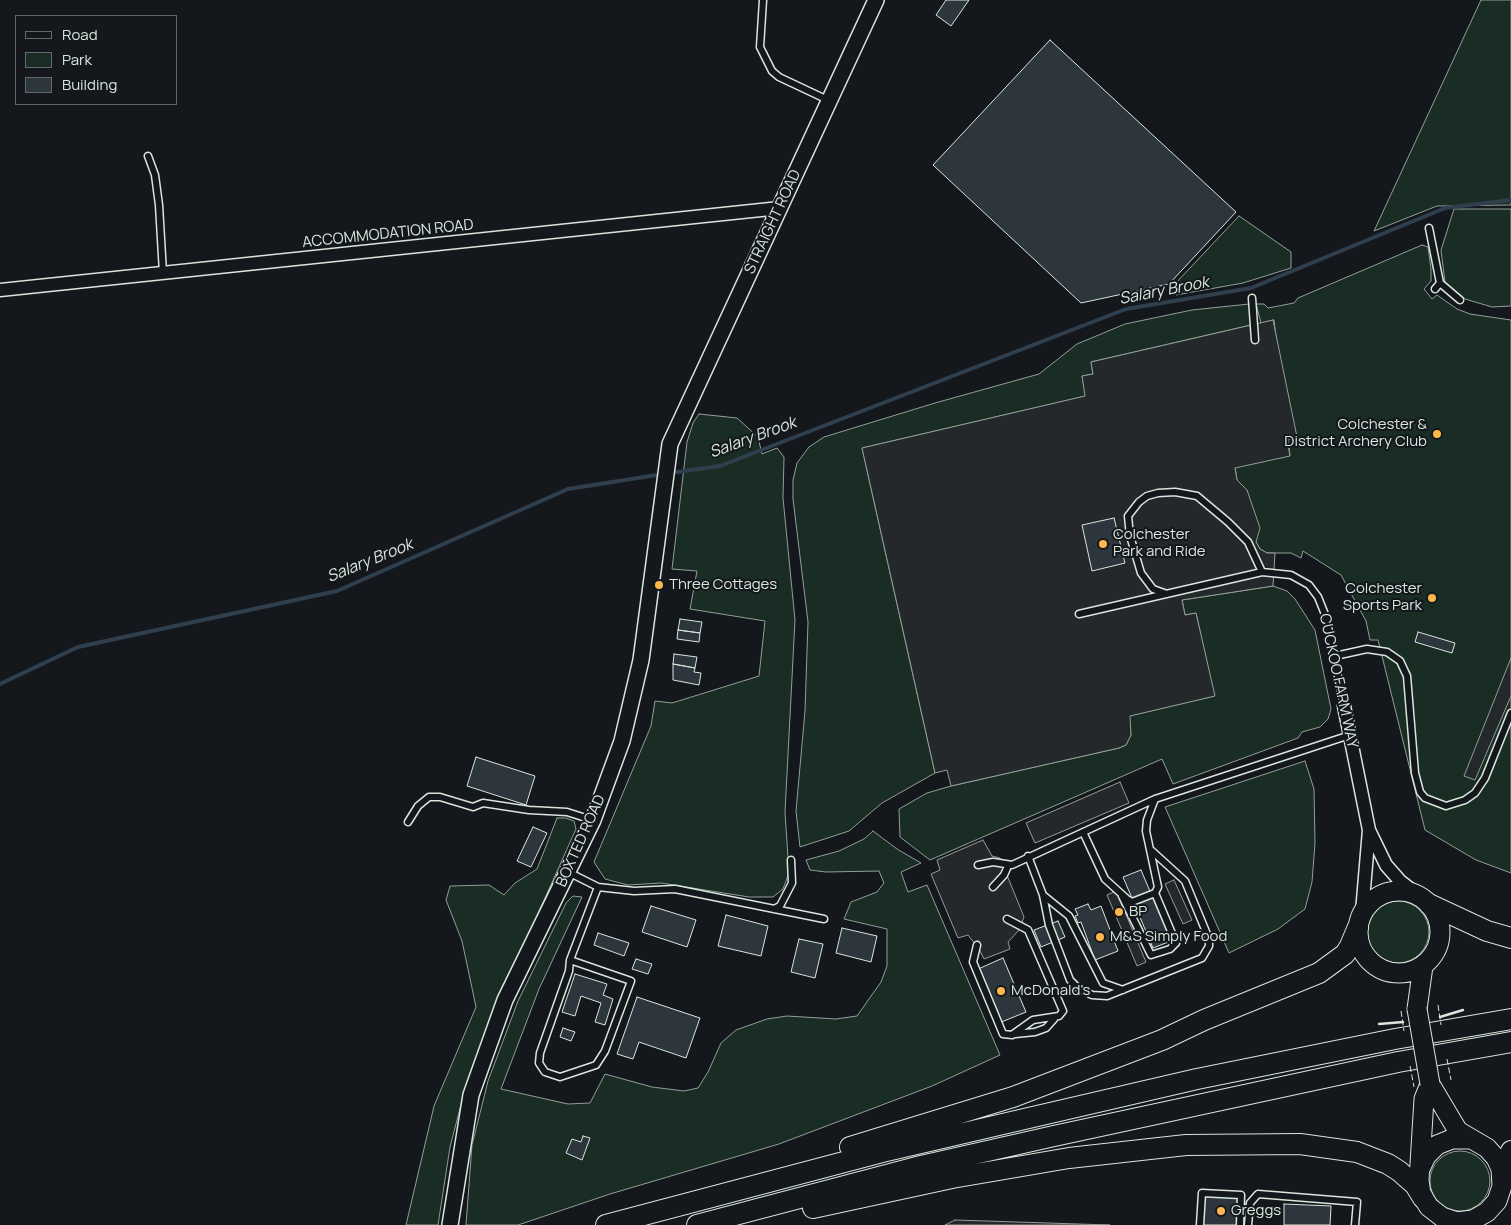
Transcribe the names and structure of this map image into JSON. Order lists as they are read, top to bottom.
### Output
{
  "streets": {
    "street": [
      "STRAIGHT ROAD",
      "ACCOMMODATION ROAD",
      "CUCKOO FARM WAY",
      "BOXTED ROAD"
    ]
  },
  "crossings": [
    ["STRAIGHT ROAD", "ACCOMMODATION ROAD"],
    ["STRAIGHT ROAD", "BOXTED ROAD"]
  ],
  "water": ["Salary Brook"],
  "places": [
    "Colchester & District Archery Club",
    "Colchester Park and Ride",
    "Three Cottages",
    "Colchester Sports Park",
    "BP",
    "M&S Simply Food",
    "McDonald's",
    "Greggs"
  ],
  "legend": ["Road", "Park", "Building"]
}
